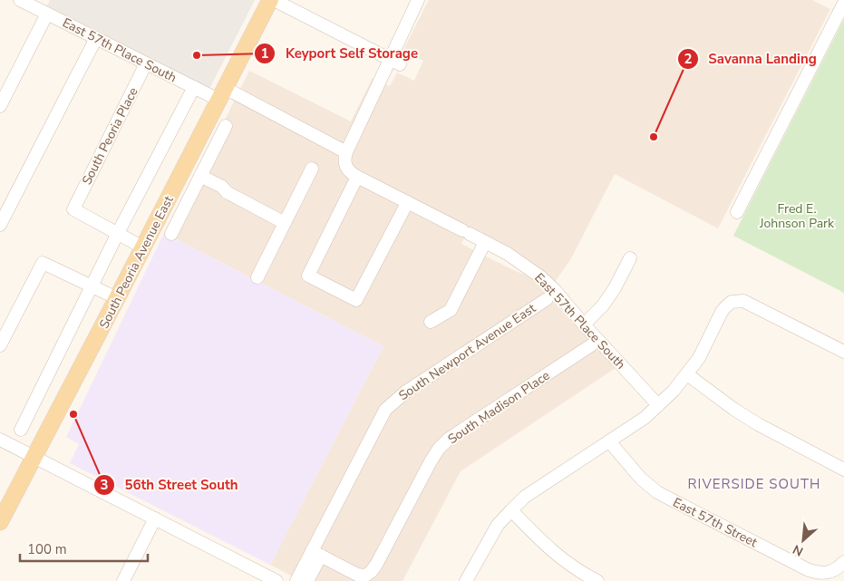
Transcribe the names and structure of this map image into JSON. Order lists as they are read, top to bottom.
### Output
{
  "streets": {
    "main road": ["South Peoria Avenue East"],
    "street": [
      "East 57th Place South",
      "South Peoria Place",
      "South Newport Avenue East",
      "South Madison Place",
      "East 57th Street"
    ]
  },
  "crossings": [
    ["East 57th Place South", "South Peoria Place"],
    ["East 57th Place South", "South Peoria Avenue East"],
    ["South Newport Avenue East", "South Madison Place"]
  ],
  "districts": ["RIVERSIDE SOUTH"],
  "parks": ["Fred E. Johnson Park"],
  "places": ["Keyport Self Storage", "Savanna Landing", "56th Street South"],
  "scale_bar": "100 m",
  "north": "bottom left"
}
